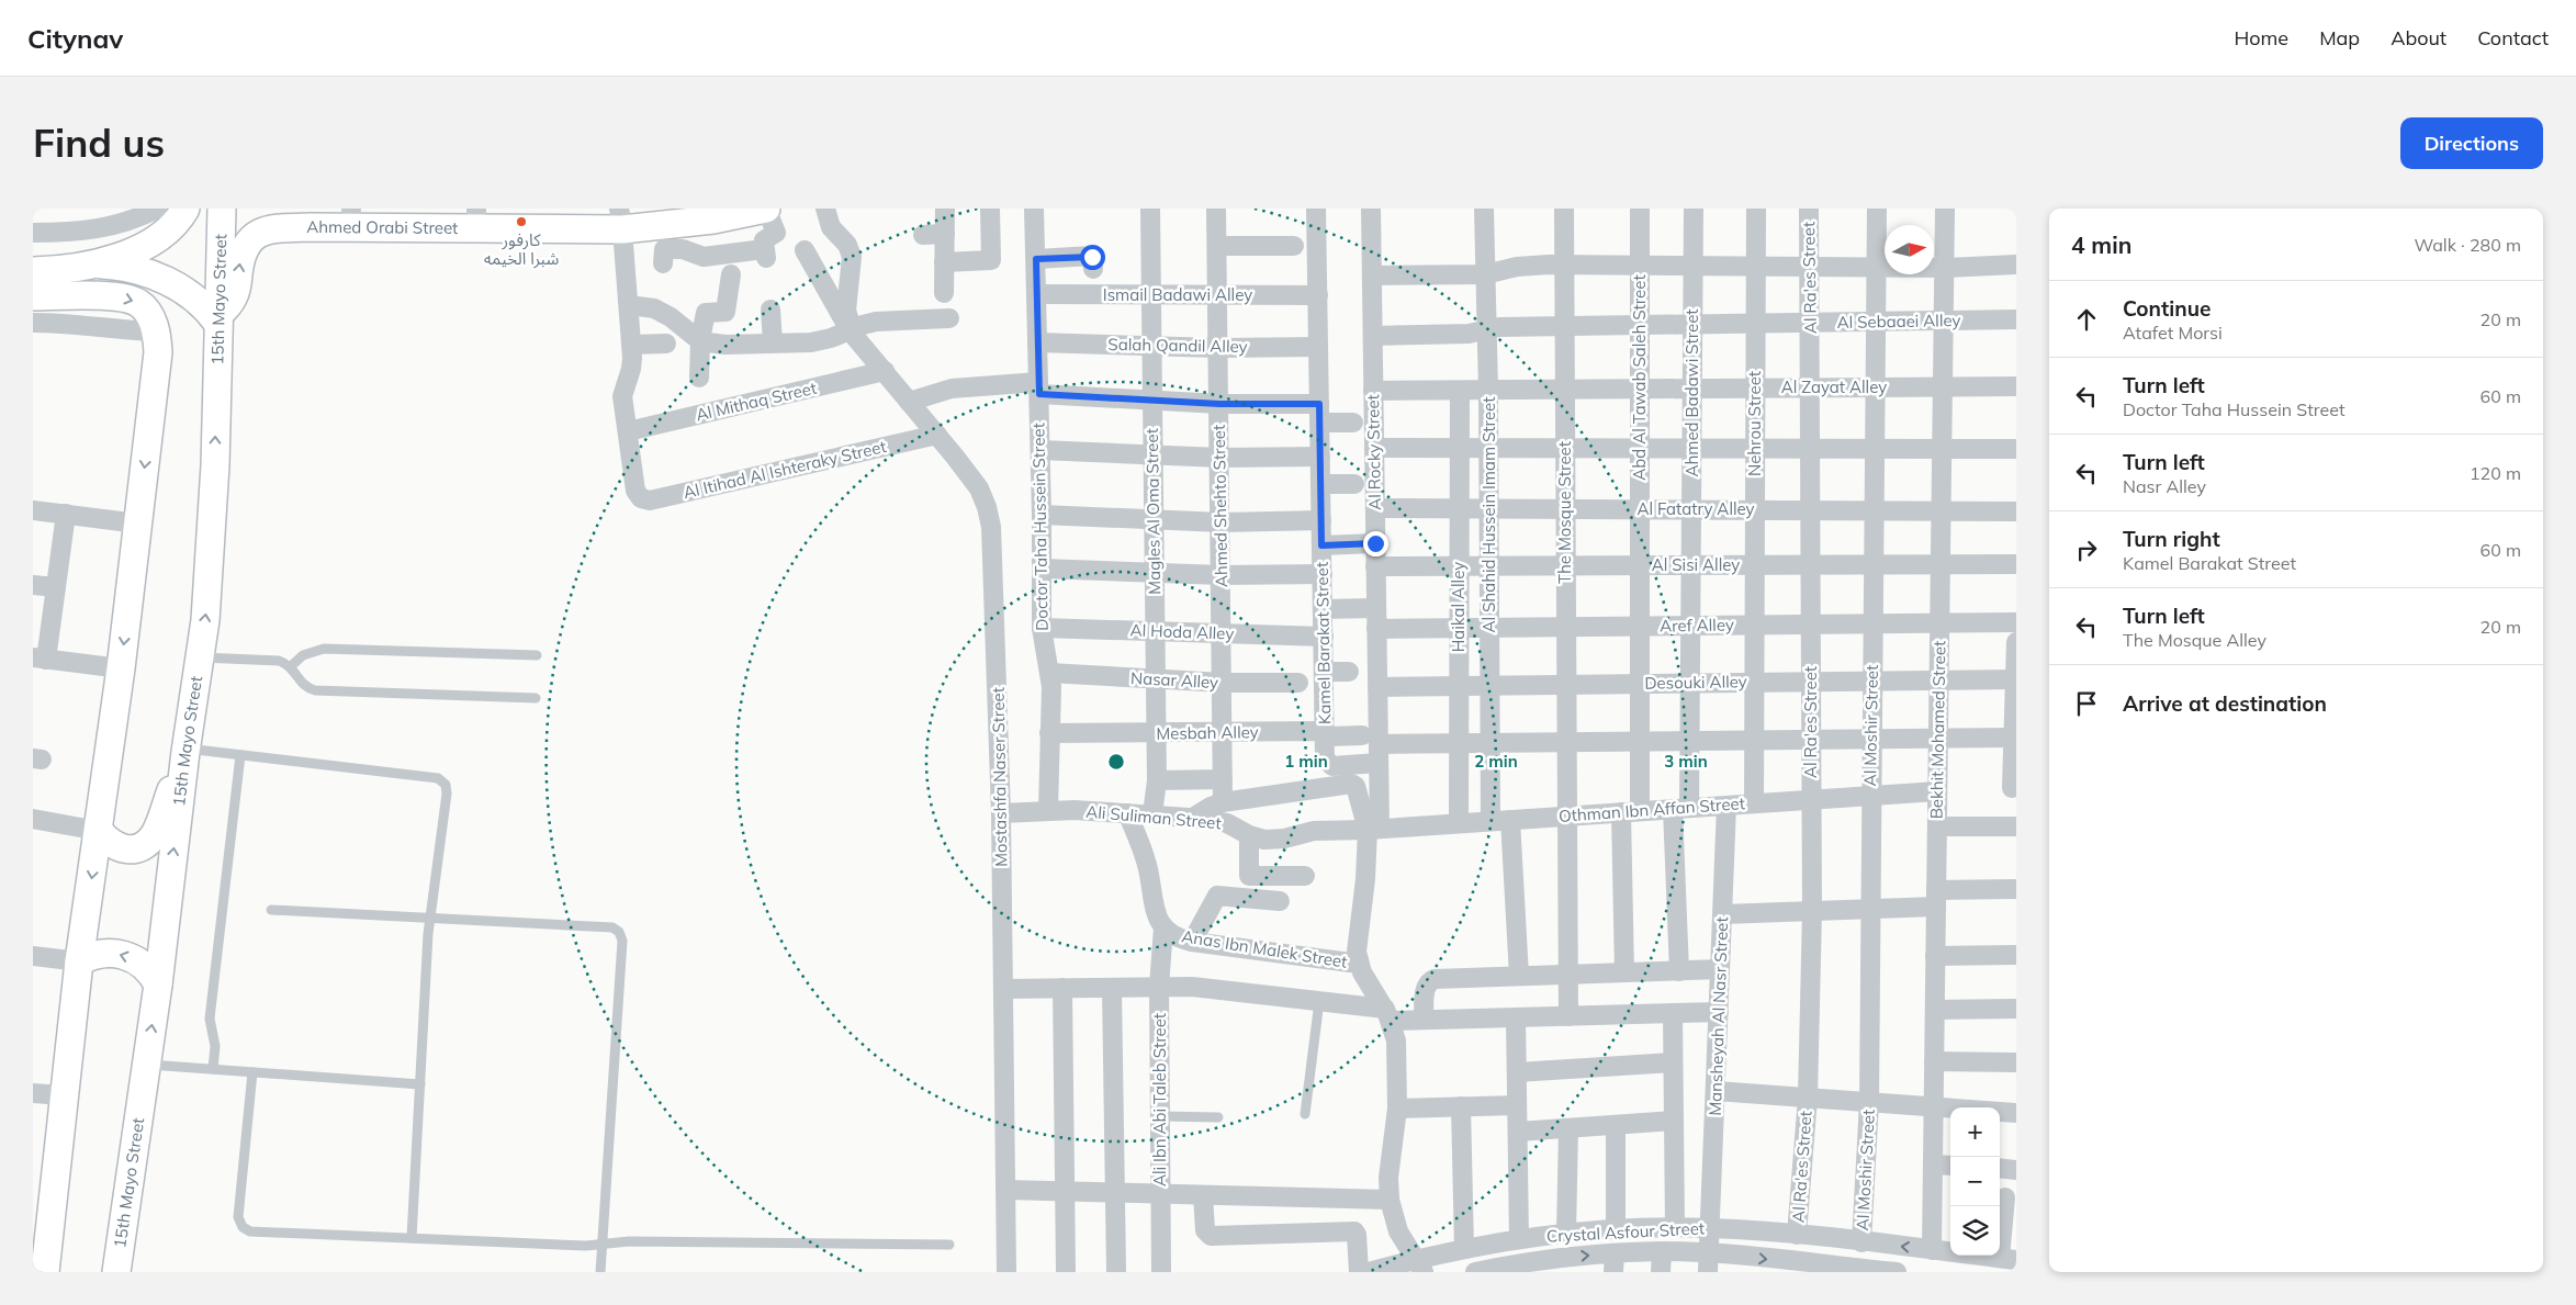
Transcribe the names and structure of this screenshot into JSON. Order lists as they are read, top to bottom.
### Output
{
  "streets": {
    "main road": ["Ahmed Orabi Street", "15th Mayo Street"],
    "street": [
      "Al Ra'es Street",
      "Ismail Badawi Alley",
      "Al Sebaaei Alley",
      "Salah Qandil Alley",
      "Abd Al Tawab Saleh Street",
      "Al Zayat Alley",
      "Ahmed Badawi Street",
      "Al Mithaq Street",
      "Nehrou Street",
      "Al Rocky Street",
      "Al Itihad Al Ishteraky Street",
      "Ahmed Shehto Street",
      "Al Fatatry Alley",
      "Magles Al Oma Street",
      "The Mosque Street",
      "Al Shahid Hussein Imam Street",
      "Doctor Taha Hussein Street",
      "Al Sisi Alley",
      "Haikal Alley",
      "Aref Alley",
      "Al Hoda Alley",
      "Kamel Barakat Street",
      "Nasar Alley",
      "Desouki Alley",
      "Al Moshir Street",
      "Bekhit Mohamed Street",
      "Mesbah Alley",
      "Mostashfa Naser Street",
      "Othman Ibn Affan Street",
      "Ali Suliman Street",
      "Anas Ibn Malek Street",
      "Mansheyah Al Nasr Street",
      "Ali Ibn Abi Taleb Street",
      "Crystal Asfour Street"
    ]
  },
  "crossings": [
    ["Ahmed Orabi Street", "15th Mayo Street"],
    ["Al Ra'es Street", "Al Sebaaei Alley"],
    ["Al Ra'es Street", "Al Zayat Alley"],
    ["Al Ra'es Street", "Al Fatatry Alley"],
    ["Al Ra'es Street", "Al Sisi Alley"],
    ["Al Ra'es Street", "Aref Alley"],
    ["Al Ra'es Street", "Desouki Alley"],
    ["Al Ra'es Street", "Othman Ibn Affan Street"],
    ["Al Ra'es Street", "Crystal Asfour Street"],
    ["Ismail Badawi Alley", "Ahmed Shehto Street"],
    ["Ismail Badawi Alley", "Magles Al Oma Street"],
    ["Ismail Badawi Alley", "Doctor Taha Hussein Street"],
    ["Ismail Badawi Alley", "Kamel Barakat Street"],
    ["Al Sebaaei Alley", "Abd Al Tawab Saleh Street"],
    ["Al Sebaaei Alley", "Ahmed Badawi Street"],
    ["Al Sebaaei Alley", "Nehrou Street"],
    ["Al Sebaaei Alley", "Al Rocky Street"],
    ["Al Sebaaei Alley", "The Mosque Street"],
    ["Al Sebaaei Alley", "Al Shahid Hussein Imam Street"],
    ["Al Sebaaei Alley", "Al Moshir Street"],
    ["Al Sebaaei Alley", "Bekhit Mohamed Street"],
    ["Salah Qandil Alley", "Ahmed Shehto Street"],
    ["Salah Qandil Alley", "Magles Al Oma Street"],
    ["Salah Qandil Alley", "Doctor Taha Hussein Street"],
    ["Salah Qandil Alley", "Kamel Barakat Street"],
    ["Abd Al Tawab Saleh Street", "Al Zayat Alley"],
    ["Abd Al Tawab Saleh Street", "Al Fatatry Alley"],
    ["Abd Al Tawab Saleh Street", "Al Sisi Alley"],
    ["Abd Al Tawab Saleh Street", "Aref Alley"],
    ["Abd Al Tawab Saleh Street", "Desouki Alley"],
    ["Abd Al Tawab Saleh Street", "Othman Ibn Affan Street"],
    ["Al Zayat Alley", "Ahmed Badawi Street"],
    ["Al Zayat Alley", "Nehrou Street"],
    ["Al Zayat Alley", "Al Rocky Street"],
    ["Al Zayat Alley", "The Mosque Street"],
    ["Al Zayat Alley", "Al Shahid Hussein Imam Street"],
    ["Al Zayat Alley", "Haikal Alley"],
    ["Al Zayat Alley", "Al Moshir Street"],
    ["Al Zayat Alley", "Bekhit Mohamed Street"],
    ["Ahmed Badawi Street", "Al Fatatry Alley"],
    ["Ahmed Badawi Street", "Al Sisi Alley"],
    ["Ahmed Badawi Street", "Aref Alley"],
    ["Ahmed Badawi Street", "Desouki Alley"],
    ["Ahmed Badawi Street", "Othman Ibn Affan Street"],
    ["Al Mithaq Street", "Al Itihad Al Ishteraky Street"],
    ["Al Mithaq Street", "Mostashfa Naser Street"],
    ["Nehrou Street", "Al Fatatry Alley"],
    ["Nehrou Street", "Al Sisi Alley"],
    ["Nehrou Street", "Aref Alley"],
    ["Nehrou Street", "Desouki Alley"],
    ["Nehrou Street", "Othman Ibn Affan Street"],
    ["Al Rocky Street", "Al Fatatry Alley"],
    ["Al Rocky Street", "Al Sisi Alley"],
    ["Al Rocky Street", "Aref Alley"],
    ["Al Rocky Street", "Kamel Barakat Street"],
    ["Al Rocky Street", "Desouki Alley"],
    ["Al Rocky Street", "Mesbah Alley"],
    ["Al Rocky Street", "Othman Ibn Affan Street"],
    ["Al Rocky Street", "Ali Suliman Street"],
    ["Al Itihad Al Ishteraky Street", "Mostashfa Naser Street"],
    ["Ahmed Shehto Street", "Al Hoda Alley"],
    ["Ahmed Shehto Street", "Nasar Alley"],
    ["Ahmed Shehto Street", "Mesbah Alley"],
    ["Al Fatatry Alley", "The Mosque Street"],
    ["Al Fatatry Alley", "Al Shahid Hussein Imam Street"],
    ["Al Fatatry Alley", "Haikal Alley"],
    ["Al Fatatry Alley", "Al Moshir Street"],
    ["Al Fatatry Alley", "Bekhit Mohamed Street"],
    ["Magles Al Oma Street", "Al Hoda Alley"],
    ["Magles Al Oma Street", "Nasar Alley"],
    ["Magles Al Oma Street", "Mesbah Alley"],
    ["Magles Al Oma Street", "Ali Suliman Street"],
    ["The Mosque Street", "Al Sisi Alley"],
    ["The Mosque Street", "Aref Alley"],
    ["The Mosque Street", "Desouki Alley"],
    ["The Mosque Street", "Othman Ibn Affan Street"],
    ["Al Shahid Hussein Imam Street", "Al Sisi Alley"],
    ["Al Shahid Hussein Imam Street", "Aref Alley"],
    ["Al Shahid Hussein Imam Street", "Desouki Alley"],
    ["Al Shahid Hussein Imam Street", "Othman Ibn Affan Street"],
    ["Doctor Taha Hussein Street", "Al Hoda Alley"],
    ["Doctor Taha Hussein Street", "Nasar Alley"],
    ["Doctor Taha Hussein Street", "Mesbah Alley"],
    ["Doctor Taha Hussein Street", "Ali Suliman Street"],
    ["Al Sisi Alley", "Haikal Alley"],
    ["Al Sisi Alley", "Al Moshir Street"],
    ["Al Sisi Alley", "Bekhit Mohamed Street"],
    ["Haikal Alley", "Aref Alley"],
    ["Haikal Alley", "Desouki Alley"],
    ["Haikal Alley", "Othman Ibn Affan Street"],
    ["Aref Alley", "Al Moshir Street"],
    ["Aref Alley", "Bekhit Mohamed Street"],
    ["Al Hoda Alley", "Kamel Barakat Street"],
    ["Kamel Barakat Street", "Mesbah Alley"],
    ["Desouki Alley", "Al Moshir Street"],
    ["Desouki Alley", "Bekhit Mohamed Street"],
    ["Al Moshir Street", "Othman Ibn Affan Street"],
    ["Al Moshir Street", "Crystal Asfour Street"],
    ["Bekhit Mohamed Street", "Othman Ibn Affan Street"],
    ["Bekhit Mohamed Street", "Crystal Asfour Street"],
    ["Mostashfa Naser Street", "Ali Suliman Street"],
    ["Othman Ibn Affan Street", "Ali Suliman Street"],
    ["Othman Ibn Affan Street", "Mansheyah Al Nasr Street"],
    ["Ali Suliman Street", "Anas Ibn Malek Street"],
    ["Anas Ibn Malek Street", "Ali Ibn Abi Taleb Street"],
    ["Mansheyah Al Nasr Street", "Crystal Asfour Street"]
  ],
  "places": ["كارفور شبرا الخيمه"],
  "north": "right",
  "page": {
    "header": "Citynav",
    "nav": [
      "Home",
      "Map",
      "About",
      "Contact"
    ],
    "buttons": "Directions",
    "title": "Find us",
    "heading": ["4 min", "Walk · 280 m"],
    "list": [
      ["Continue", "Atafet Morsi", "20 m"],
      ["Turn left", "Doctor Taha Hussein Street", "60 m"],
      ["Turn left", "Nasr Alley", "120 m"],
      ["Turn right", "Kamel Barakat Street", "60 m"],
      ["Turn left", "The Mosque Alley", "20 m"],
      "Arrive at destination"
    ],
    "map_buttons": ["+", "−"]
  },
  "rings": ["1 min", "2 min", "3 min"]
}
